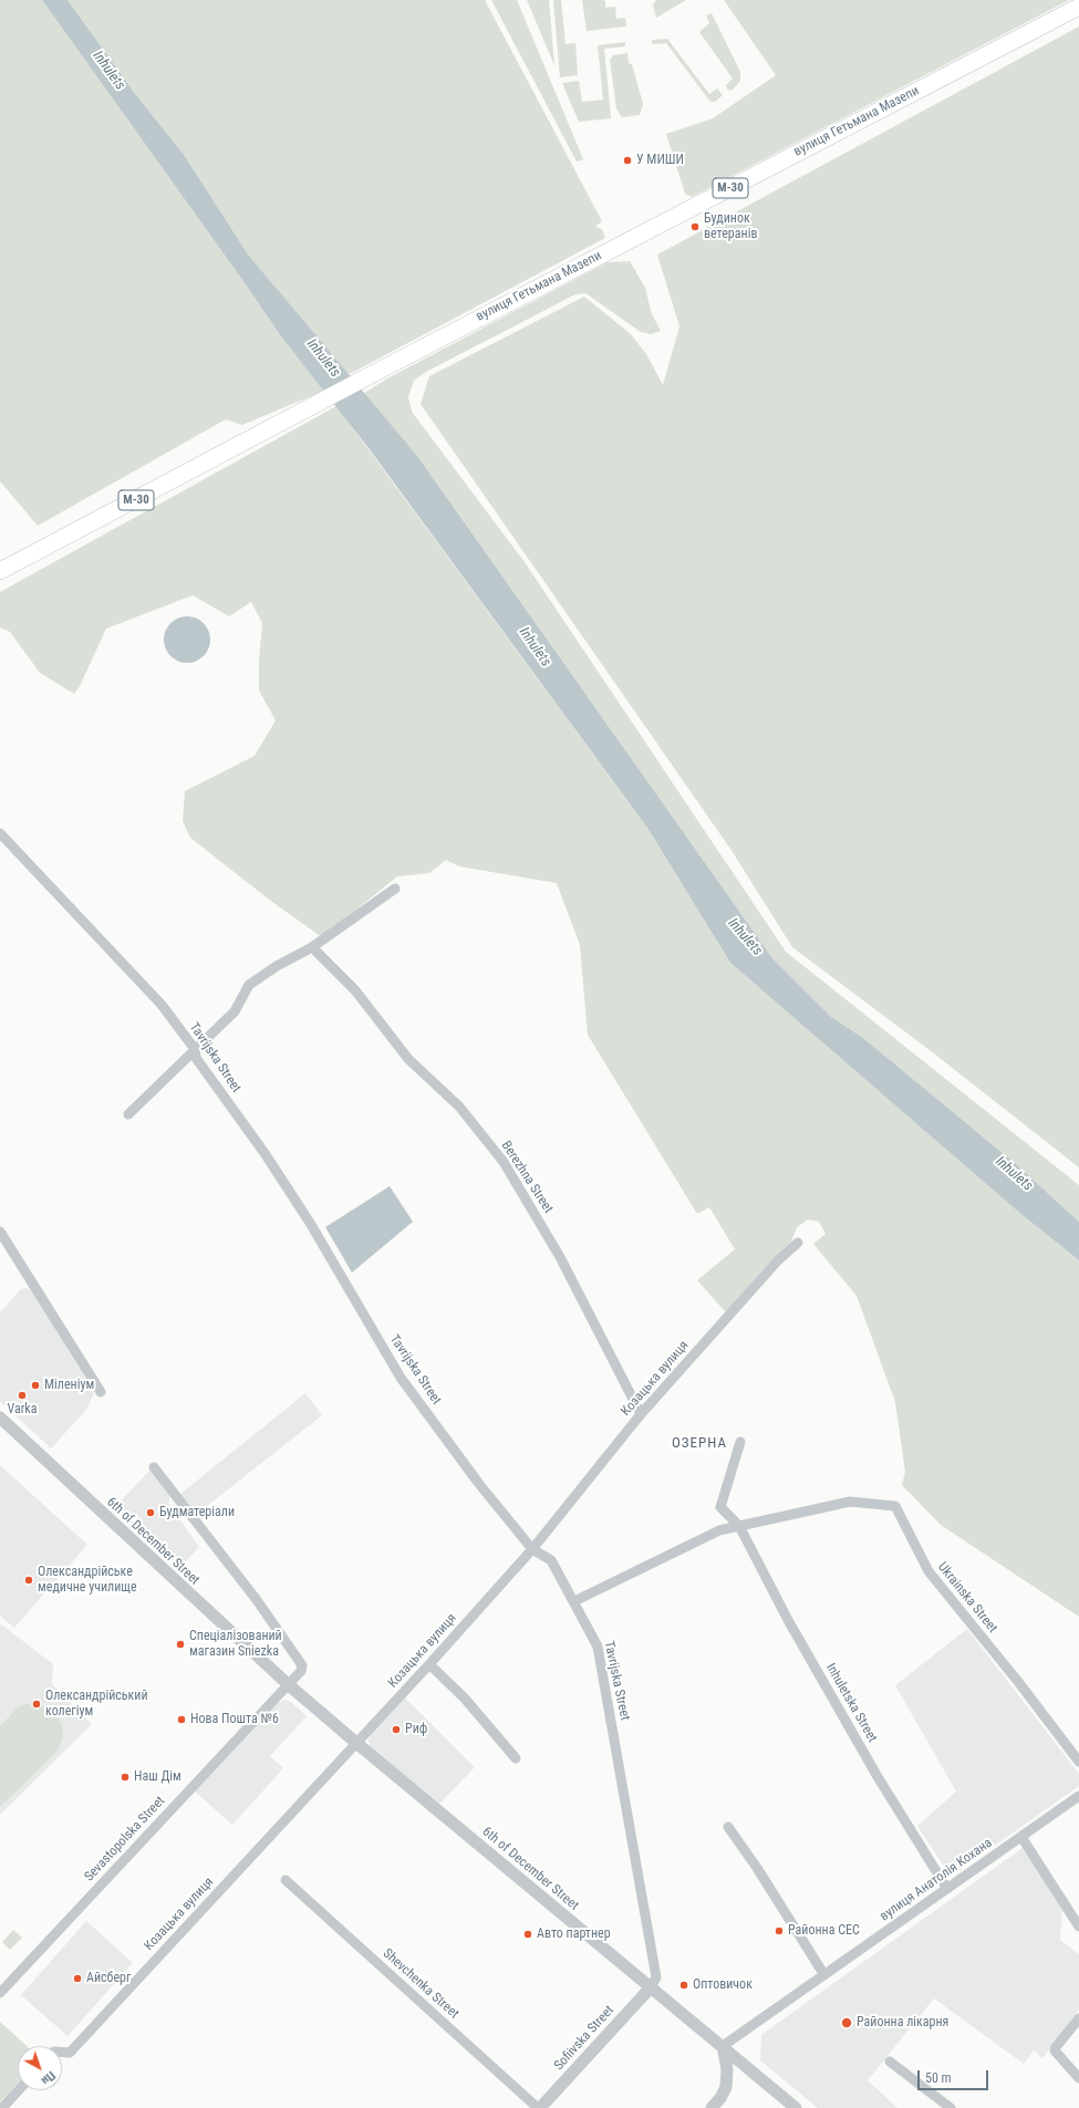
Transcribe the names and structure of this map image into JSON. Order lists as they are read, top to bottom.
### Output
{
  "streets": {
    "highway": ["вулиця Гетьмана Мазепи", "М-30"],
    "street": [
      "Tavrijska Street",
      "Berezhna Street",
      "Козацька вулиця",
      "6th of December Street",
      "Ukrainska Street",
      "Inhuletska Street",
      "Sevastopolska Street",
      "вулиця Анатолія Кохана",
      "Shevchenka Street",
      "Sofiivska Street"
    ]
  },
  "crossings": [
    ["Tavrijska Street", "Козацька вулиця"],
    ["Tavrijska Street", "6th of December Street"],
    ["Tavrijska Street", "Ukrainska Street"],
    ["Tavrijska Street", "Sofiivska Street"],
    ["Berezhna Street", "Козацька вулиця"],
    ["Козацька вулиця", "6th of December Street"],
    ["6th of December Street", "Sevastopolska Street"],
    ["6th of December Street", "вулиця Анатолія Кохана"],
    ["6th of December Street", "Sofiivska Street"],
    ["Ukrainska Street", "Inhuletska Street"],
    ["Inhuletska Street", "вулиця Анатолія Кохана"],
    ["Shevchenka Street", "Sofiivska Street"]
  ],
  "districts": ["ОЗЕРНА"],
  "water": ["Inhulets"],
  "places": [
    "У МИШИ",
    "Будинок ветеранів",
    "Міленіум",
    "Varka",
    "Будматеріали",
    "Олександрійське медичне училище",
    "Спеціалізований магазин Sniezka",
    "Олександрійський колегіум",
    "Нова Пошта №6",
    "Риф",
    "Наш Дім",
    "Районна СЕС",
    "Авто партнер",
    "Айсберг",
    "Оптовичок",
    "Районна лікарня"
  ],
  "scale_bar": "50 m",
  "north": "bottom right"
}
